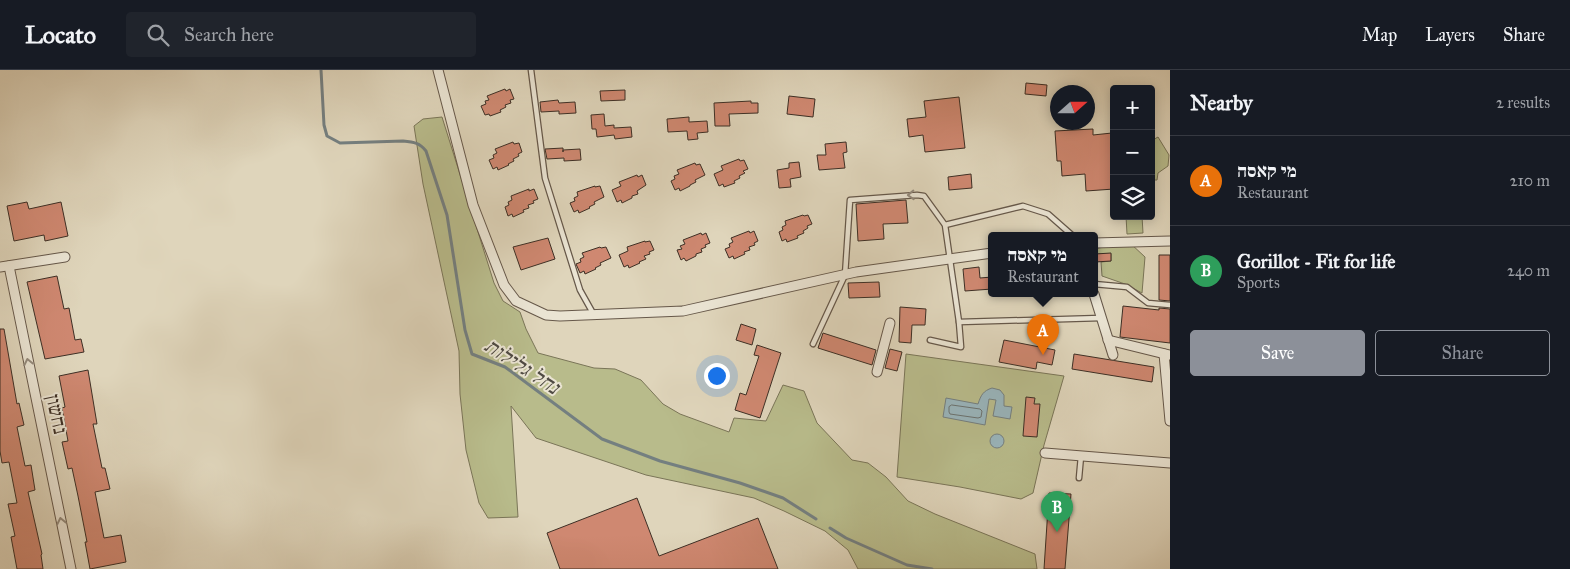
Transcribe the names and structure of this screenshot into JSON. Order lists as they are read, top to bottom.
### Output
{
  "streets": {
    "street": ["נחשון"]
  },
  "one_way": ["נחשון"],
  "water": ["נחל גלילות"],
  "north": "right",
  "page": {
    "header": "Locato",
    "search": "Search here",
    "nav": ["Map", "Layers", "Share"],
    "heading": ["Nearby", "2 results"],
    "map_buttons": ["+", "−"],
    "list": [
      {
        "mark": "A",
        "name": "מי קאסה",
        "note": "Restaurant",
        "value": "210 m"
      },
      {
        "mark": "B",
        "name": "Gorillot - Fit for life",
        "note": "Sports",
        "value": "240 m"
      }
    ],
    "popup": ["מי קאסה", "Restaurant"],
    "pins": ["A", "B"],
    "buttons": ["Save", "Share"]
  }
}
